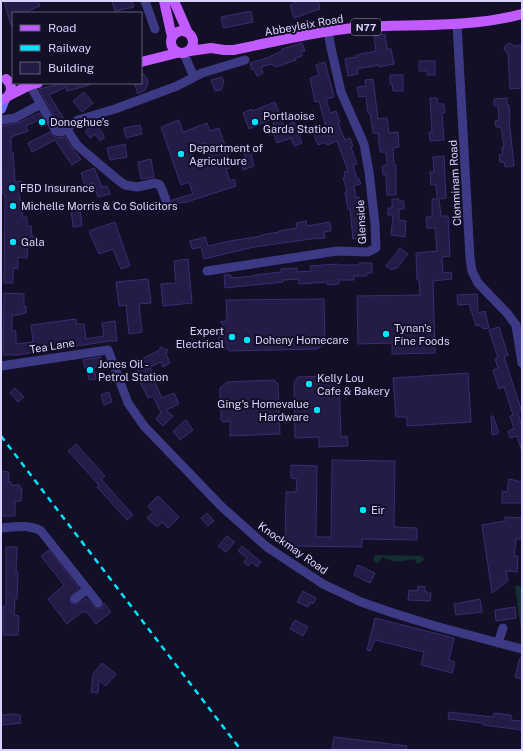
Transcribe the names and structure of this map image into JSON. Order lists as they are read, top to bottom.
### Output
{
  "streets": {
    "main road": ["Abbeyleix Road", "N77"],
    "street": [
      "Clonminam Road",
      "Glenside",
      "Tea Lane",
      "Knockmay Road"
    ]
  },
  "crossings": [
    ["Abbeyleix Road", "N77"],
    ["Abbeyleix Road", "Clonminam Road"],
    ["Abbeyleix Road", "Glenside"],
    ["Tea Lane", "Knockmay Road"]
  ],
  "places": [
    "Donoghue’s",
    "Portlaoise Garda Station",
    "Department of Agriculture",
    "FBD Insurance",
    "Michelle Morris & Co Solicitors",
    "Gala",
    "Tynan's Fine Foods",
    "Expert Electrical",
    "Doheny Homecare",
    "Jones Oil - Petrol Station",
    "Kelly Lou Cafe & Bakery",
    "Ging's Homevalue Hardware",
    "Eir"
  ],
  "legend": ["Road", "Railway", "Building"]
}
